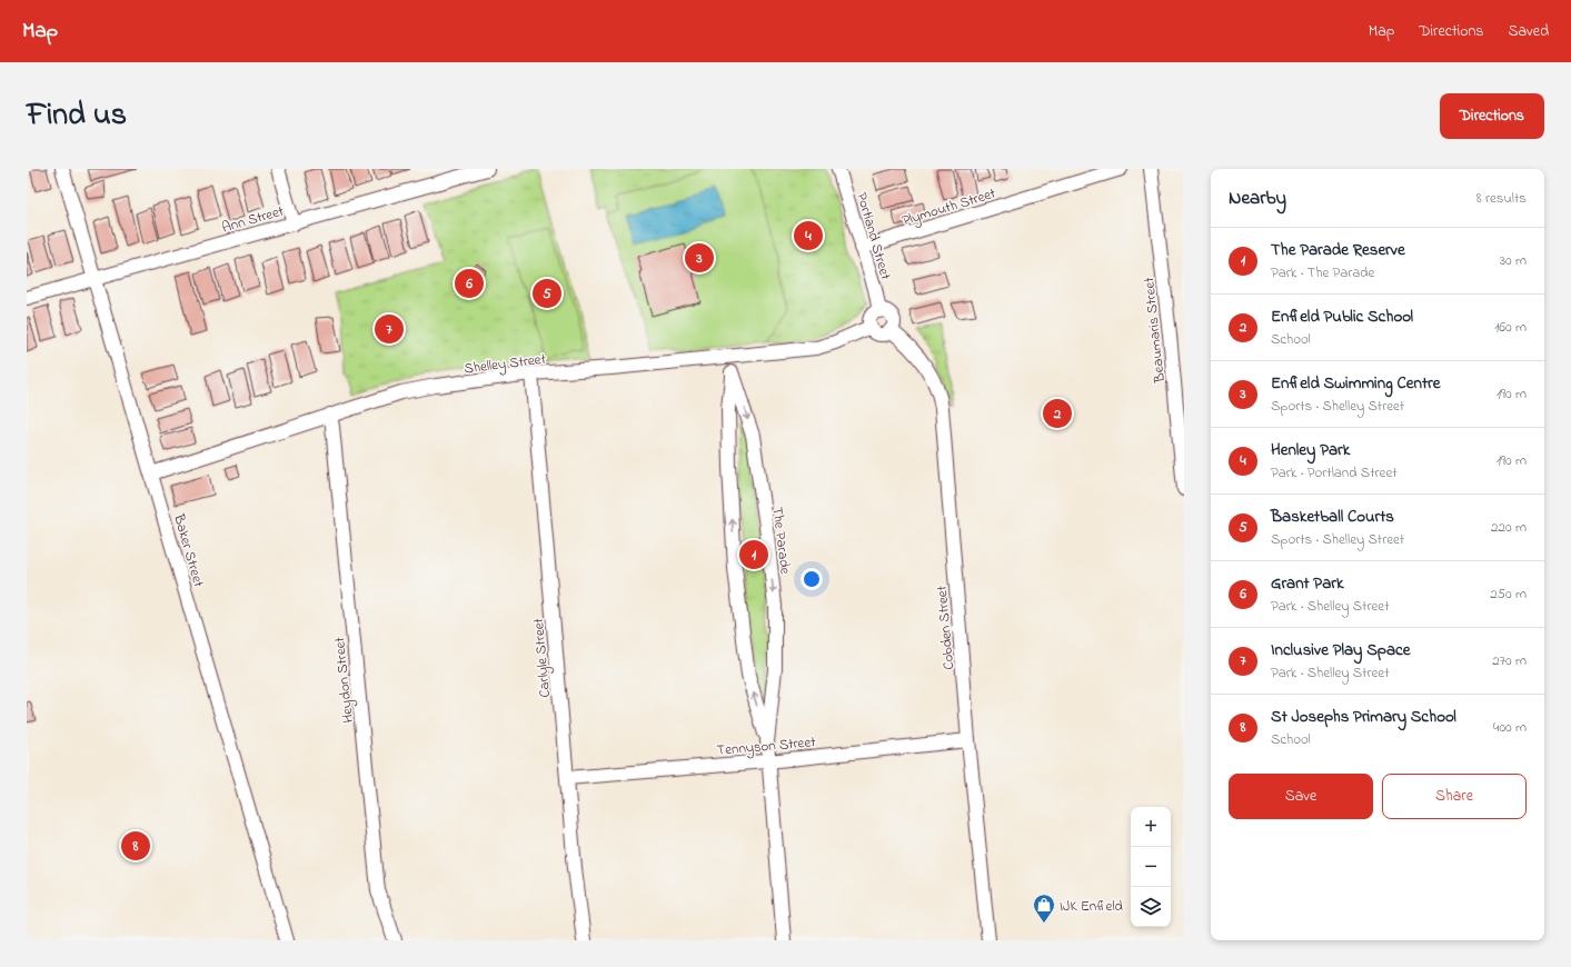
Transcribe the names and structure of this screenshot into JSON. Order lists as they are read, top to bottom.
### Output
{
  "streets": {
    "street": [
      "Plymouth Street",
      "Ann Street",
      "Portland Street",
      "Beaumaris Street",
      "Shelley Street",
      "The Parade",
      "Baker Street",
      "Cobden Street",
      "Carlyle Street",
      "Heydon Street",
      "Tennyson Street"
    ]
  },
  "crossings": [
    ["Plymouth Street", "Portland Street"],
    ["Ann Street", "Baker Street"],
    ["Portland Street", "Shelley Street"],
    ["Portland Street", "Cobden Street"],
    ["Shelley Street", "The Parade"],
    ["Shelley Street", "Baker Street"],
    ["Shelley Street", "Cobden Street"],
    ["Shelley Street", "Carlyle Street"],
    ["Shelley Street", "Heydon Street"],
    ["The Parade", "Tennyson Street"],
    ["Cobden Street", "Tennyson Street"],
    ["Carlyle Street", "Tennyson Street"]
  ],
  "places": {
    "shop": ["IJK Enfield"]
  },
  "page": {
    "header": "Map",
    "nav": ["Map", "Directions", "Saved"],
    "title": "Find us",
    "buttons": [
      "Directions",
      ["Save", "Share"]
    ],
    "heading": ["Nearby", "8 results"],
    "pins": [
      "4",
      "3",
      "6",
      "5",
      "7",
      "2",
      "1",
      "8"
    ],
    "list": [
      {
        "mark": "1",
        "name": "The Parade Reserve",
        "note": "Park · The Parade",
        "value": "30 m"
      },
      {
        "mark": "2",
        "name": "Enfield Public School",
        "note": "School",
        "value": "160 m"
      },
      {
        "mark": "3",
        "name": "Enfield Swimming Centre",
        "note": "Sports · Shelley Street",
        "value": "190 m"
      },
      {
        "mark": "4",
        "name": "Henley Park",
        "note": "Park · Portland Street",
        "value": "190 m"
      },
      {
        "mark": "5",
        "name": "Basketball Courts",
        "note": "Sports · Shelley Street",
        "value": "220 m"
      },
      {
        "mark": "6",
        "name": "Grant Park",
        "note": "Park · Shelley Street",
        "value": "250 m"
      },
      {
        "mark": "7",
        "name": "Inclusive Play Space",
        "note": "Park · Shelley Street",
        "value": "270 m"
      },
      {
        "mark": "8",
        "name": "St Josephs Primary School",
        "note": "School",
        "value": "400 m"
      }
    ],
    "map_buttons": ["+", "−"]
  }
}
